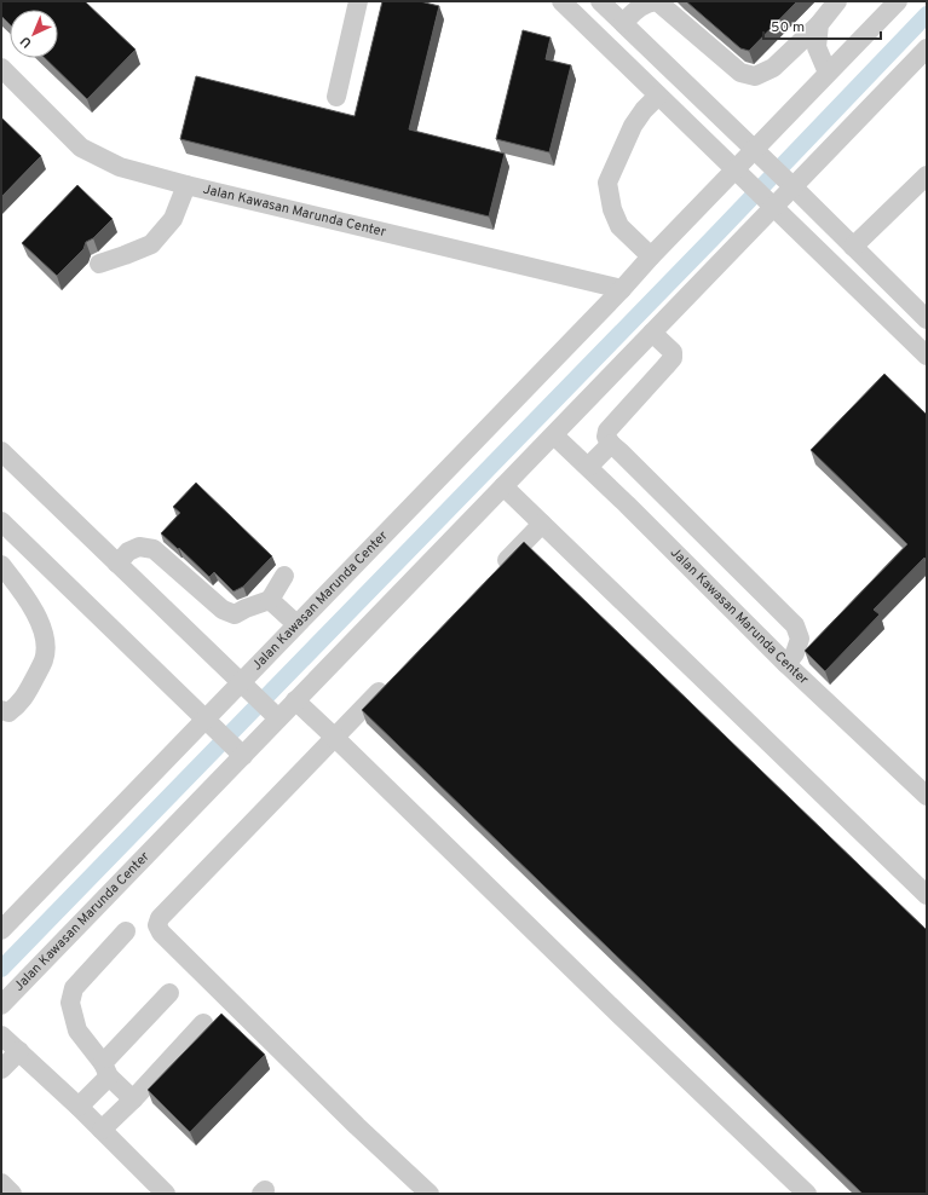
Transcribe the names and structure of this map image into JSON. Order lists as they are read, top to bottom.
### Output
{
  "streets": {
    "lane": ["Jalan Kawasan Marunda Center"]
  },
  "scale_bar": "50 m",
  "north": "bottom left"
}
